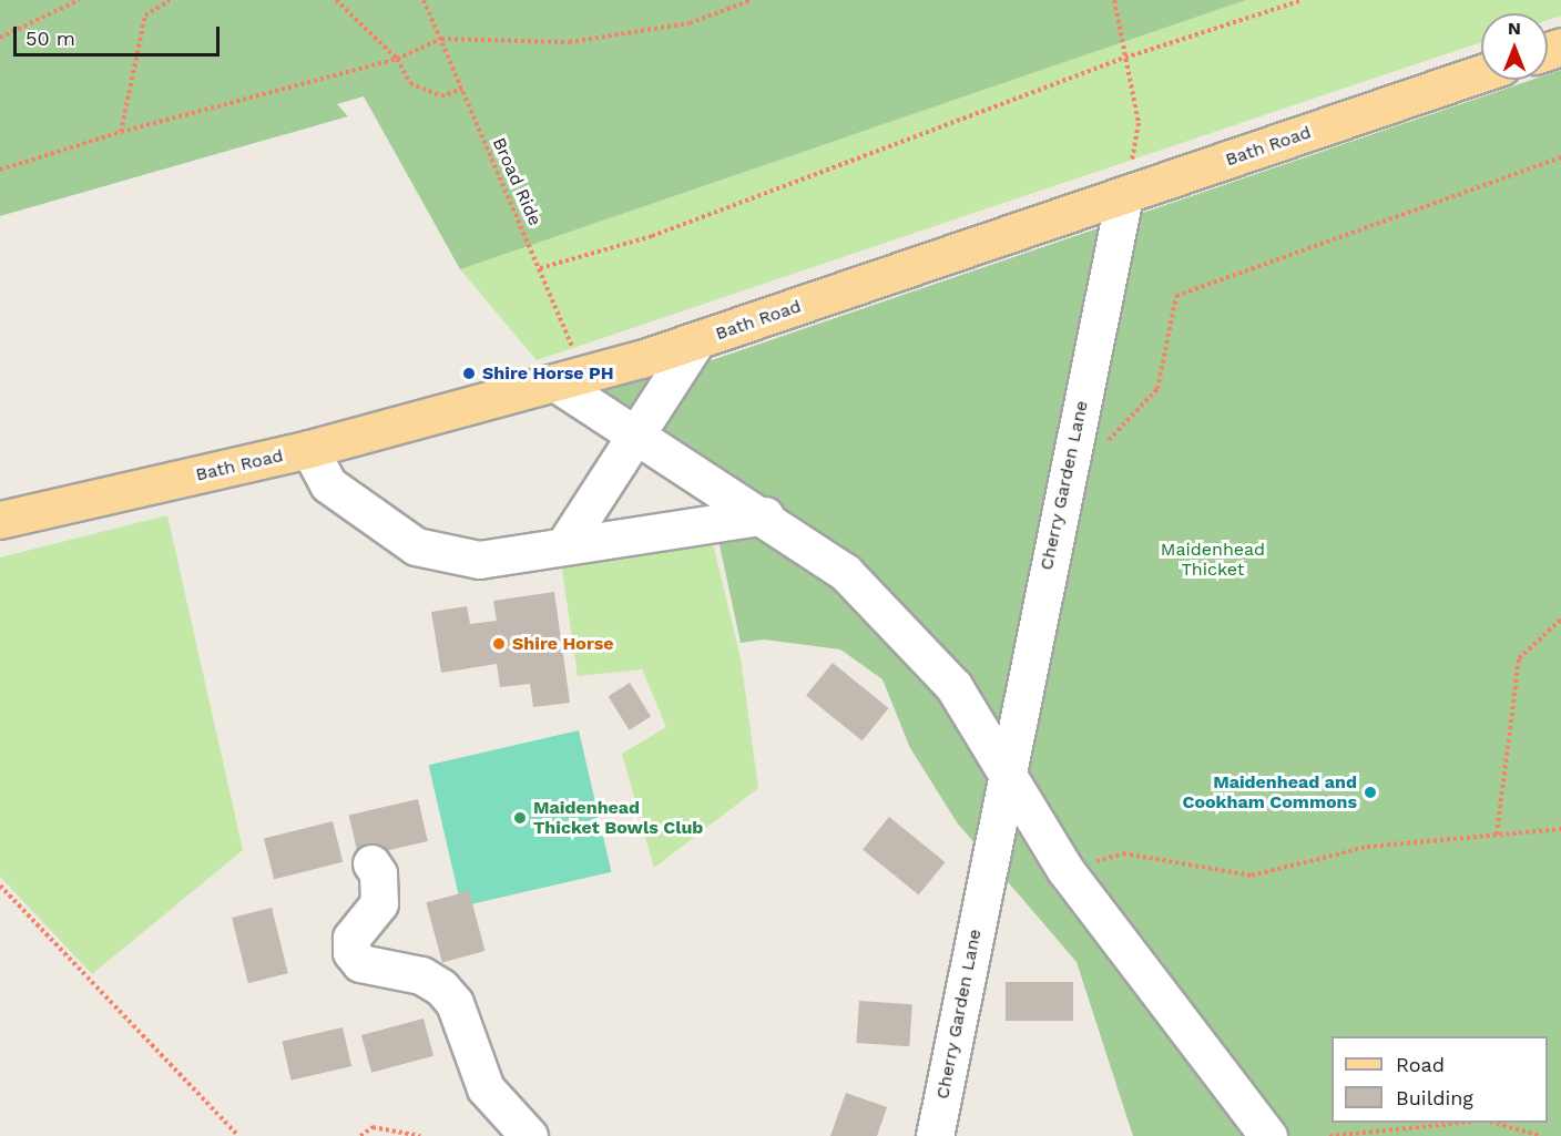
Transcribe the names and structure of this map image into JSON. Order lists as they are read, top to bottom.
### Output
{
  "streets": {
    "main road": ["Bath Road"],
    "street": ["Cherry Garden Lane"],
    "path": ["Broad Ride"]
  },
  "crossings": [
    ["Bath Road", "Broad Ride"],
    ["Bath Road", "Cherry Garden Lane"]
  ],
  "parks": ["Maidenhead Thicket"],
  "places": [
    "Shire Horse PH",
    "Shire Horse",
    "Maidenhead and Cookham Commons",
    "Maidenhead Thicket Bowls Club"
  ],
  "legend": ["Road", "Building"],
  "scale_bar": "50 m",
  "north": "top"
}
